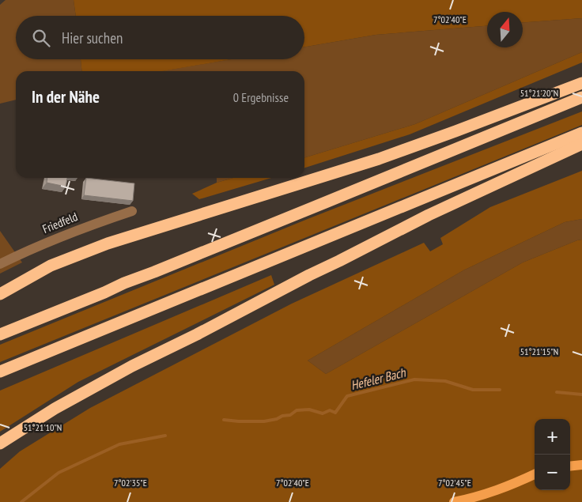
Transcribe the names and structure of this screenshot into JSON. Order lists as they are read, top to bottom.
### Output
{
  "streets": {
    "lane": ["Friedfeld"]
  },
  "water": ["Hefeler Bach"],
  "north": "top",
  "page": {
    "search": "Hier suchen",
    "heading": ["In der Nähe", "0 Ergebnisse"],
    "map_buttons": ["+", "−"]
  },
  "coordinates": [
    "7°02'40\"E",
    "51°21'20\"N",
    "51°21'15\"N",
    "51°21'10\"N",
    "7°02'35\"E",
    "7°02'45\"E"
  ]
}
